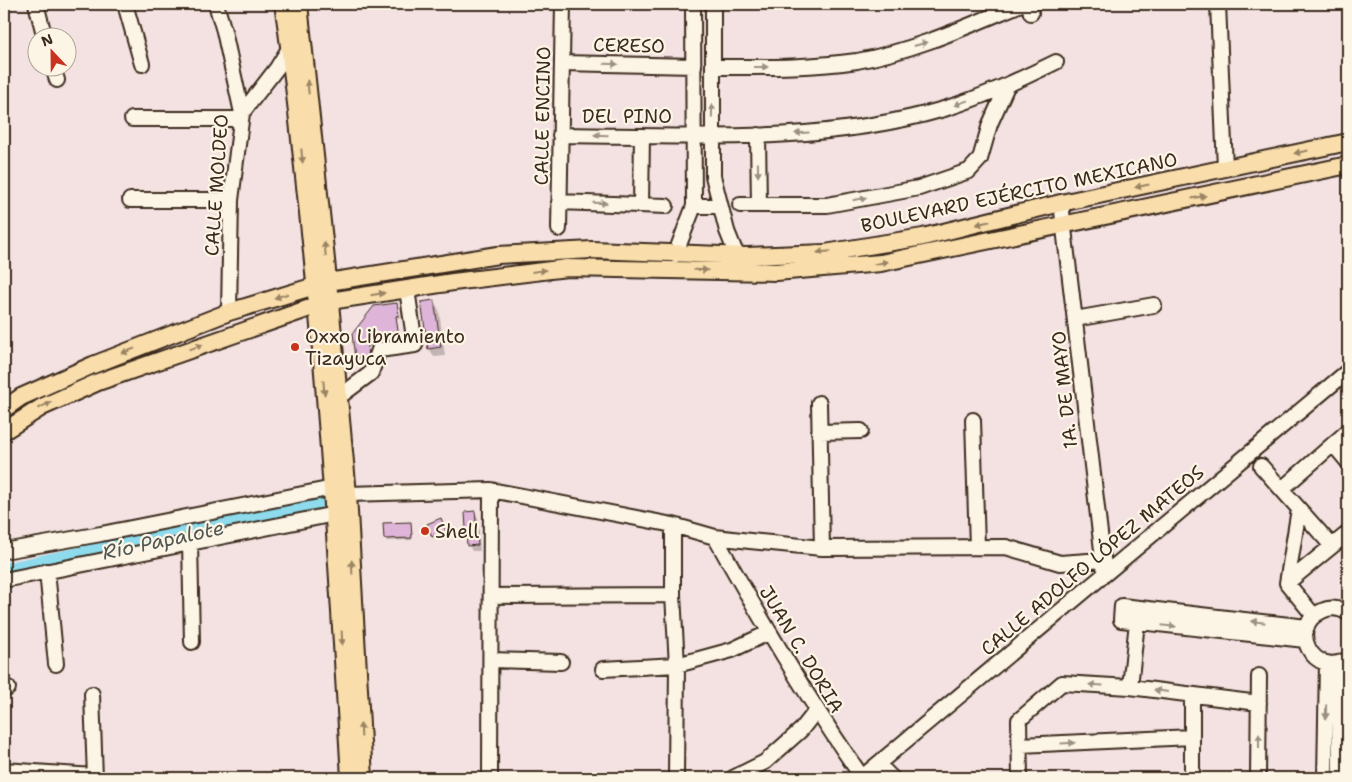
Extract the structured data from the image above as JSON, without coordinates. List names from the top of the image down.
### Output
{
  "streets": {
    "main road": ["BOULEVARD EJÉRCITO MEXICANO"],
    "street": [
      "CERESO",
      "CALLE ENCINO",
      "DEL PINO",
      "CALLE MOLDEO",
      "1A. DE MAYO",
      "CALLE ADOLFO LÓPEZ MATEOS",
      "JUAN C. DORIA"
    ]
  },
  "crossings": [
    ["CERESO", "CALLE ENCINO"],
    ["CALLE ENCINO", "DEL PINO"],
    ["CALLE MOLDEO", "BOULEVARD EJÉRCITO MEXICANO"],
    ["BOULEVARD EJÉRCITO MEXICANO", "1A. DE MAYO"],
    ["1A. DE MAYO", "CALLE ADOLFO LÓPEZ MATEOS"],
    ["CALLE ADOLFO LÓPEZ MATEOS", "JUAN C. DORIA"]
  ],
  "one_way": ["CERESO"],
  "water": ["Río Papalote"],
  "places": ["Oxxo Libramiento Tizayuca", "Shell"],
  "north": "top"
}
